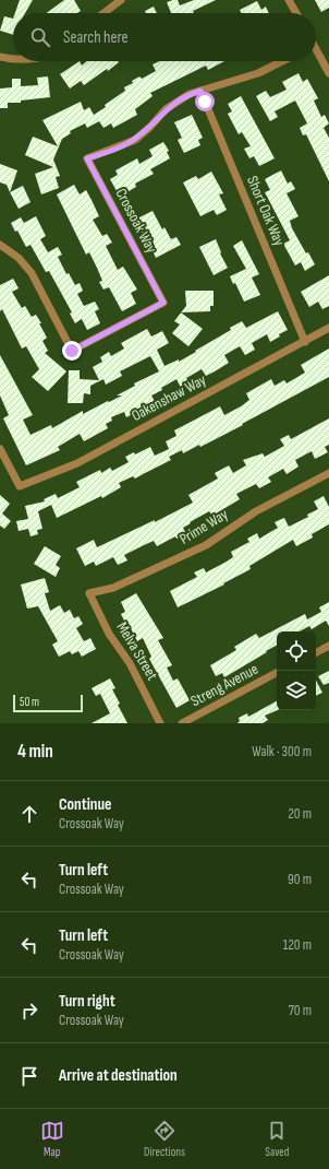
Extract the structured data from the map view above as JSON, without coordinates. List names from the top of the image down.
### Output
{
  "streets": {
    "street": [
      "Short Oak Way",
      "Crossoak Way",
      "Oakenshaw Way",
      "Prime Way",
      "Melva Street",
      "Streng Avenue"
    ]
  },
  "crossings": [
    ["Short Oak Way", "Crossoak Way"],
    ["Short Oak Way", "Oakenshaw Way"],
    ["Prime Way", "Melva Street"]
  ],
  "scale_bar": "50 m",
  "page": {
    "search": "Search here",
    "scale": "50 m",
    "heading": ["4 min", "Walk · 300 m"],
    "list": [
      ["Continue", "Crossoak Way", "20 m"],
      ["Turn left", "Crossoak Way", "90 m"],
      ["Turn left", "Crossoak Way", "120 m"],
      ["Turn right", "Crossoak Way", "70 m"],
      "Arrive at destination"
    ],
    "nav": ["Map", "Directions", "Saved"]
  }
}
